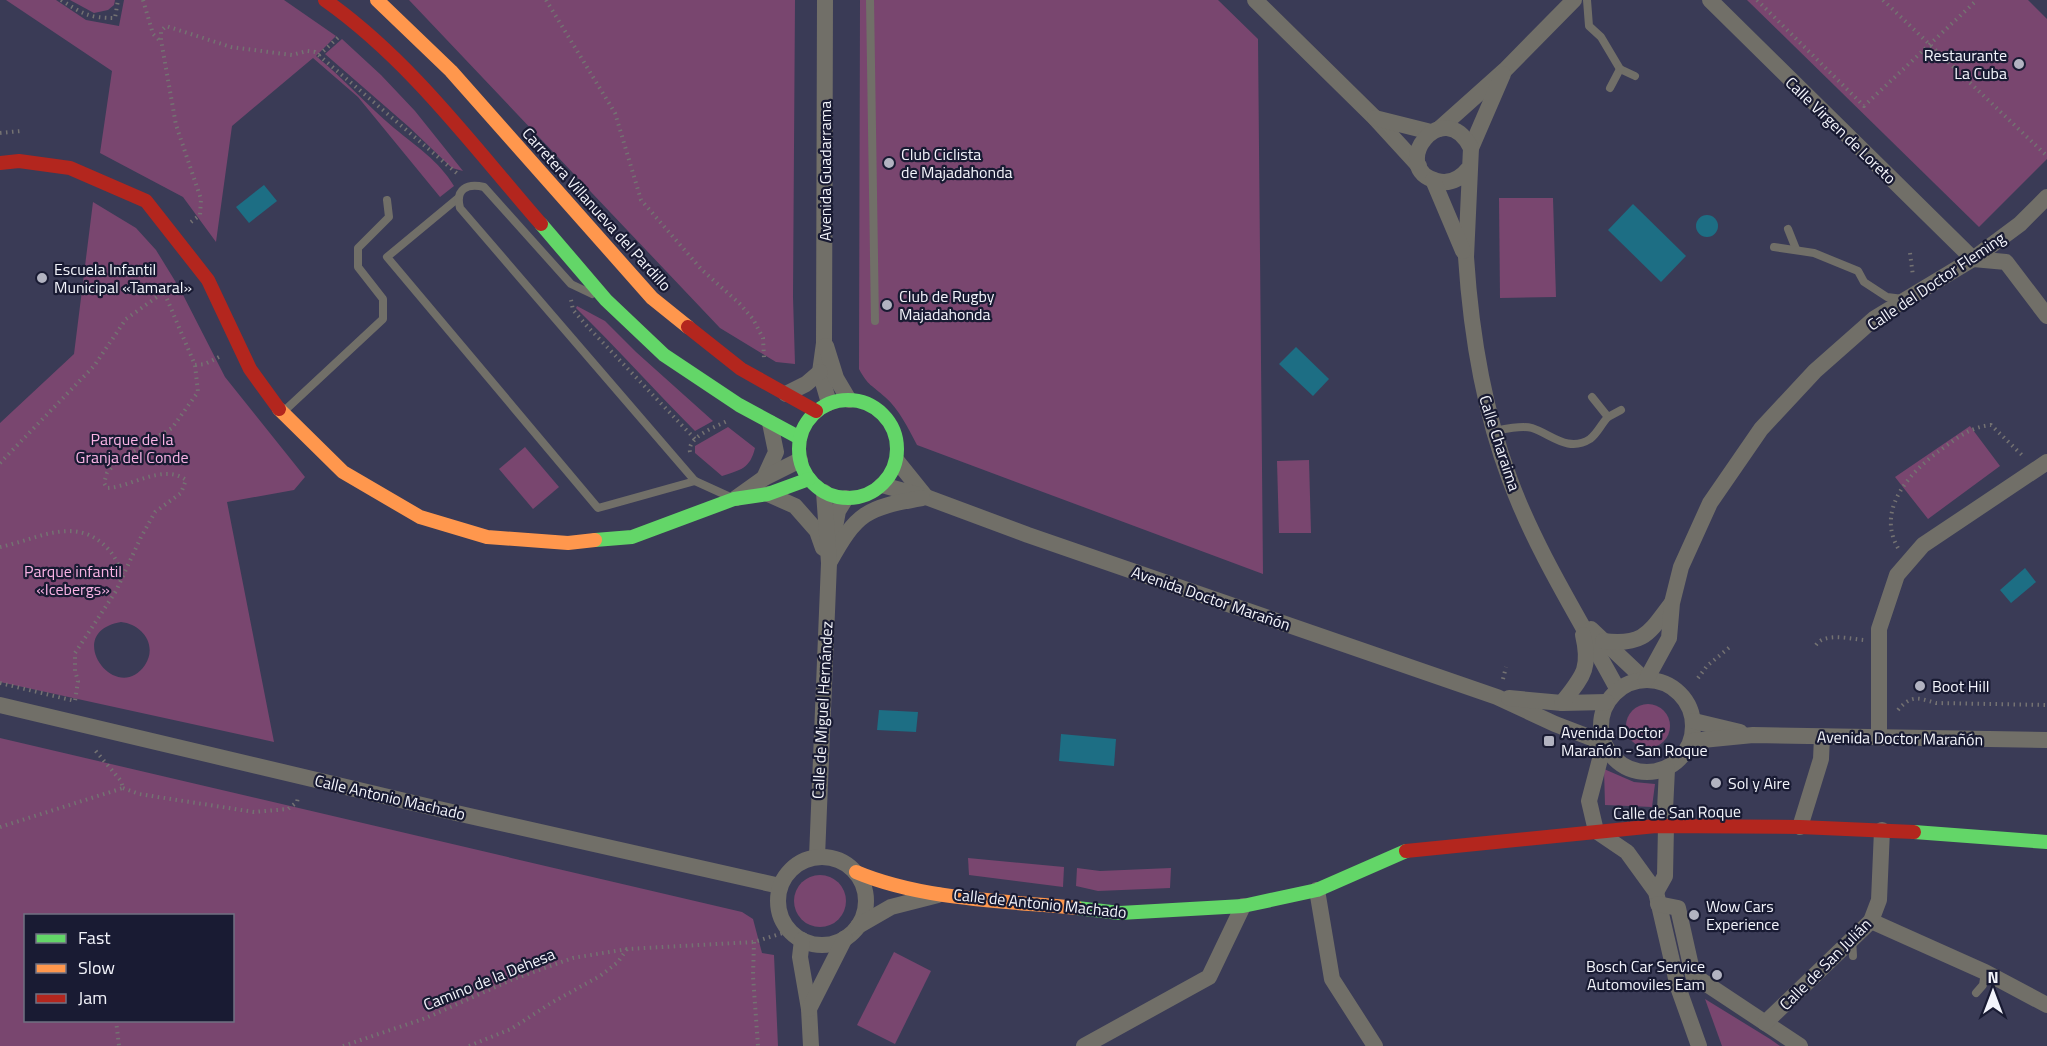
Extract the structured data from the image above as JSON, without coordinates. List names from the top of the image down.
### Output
{
  "streets": {
    "street": [
      "Calle Virgen de Loreto",
      "Avenida Guadarrama",
      "Carretera Villanueva del Pardillo",
      "Calle del Doctor Fleming",
      "Calle Charaima",
      "Avenida Doctor Marañón",
      "Calle de Miguel Hernández",
      "Calle Antonio Machado",
      "Calle de San Roque",
      "Calle de Antonio Machado",
      "Calle de San Julián"
    ],
    "path": ["Camino de la Dehesa"]
  },
  "crossings": [
    ["Calle Virgen de Loreto", "Calle del Doctor Fleming"],
    ["Avenida Guadarrama", "Carretera Villanueva del Pardillo"],
    ["Avenida Guadarrama", "Avenida Doctor Marañón"],
    ["Avenida Guadarrama", "Calle de Miguel Hernández"],
    ["Carretera Villanueva del Pardillo", "Avenida Doctor Marañón"],
    ["Carretera Villanueva del Pardillo", "Calle de Miguel Hernández"],
    ["Calle del Doctor Fleming", "Calle Charaima"],
    ["Calle del Doctor Fleming", "Avenida Doctor Marañón"],
    ["Calle Charaima", "Avenida Doctor Marañón"],
    ["Avenida Doctor Marañón", "Calle de Miguel Hernández"],
    ["Calle de Miguel Hernández", "Calle Antonio Machado"],
    ["Calle de Miguel Hernández", "Calle de Antonio Machado"],
    ["Calle de Miguel Hernández", "Camino de la Dehesa"],
    ["Calle Antonio Machado", "Calle de Antonio Machado"],
    ["Calle Antonio Machado", "Camino de la Dehesa"],
    ["Calle de San Roque", "Calle de Antonio Machado"],
    ["Calle de San Roque", "Calle de San Julián"],
    ["Calle de Antonio Machado", "Camino de la Dehesa"]
  ],
  "parks": ["Parque de la Granja del Conde", "Parque infantil «Icebergs»"],
  "places": {
    "other": [
      "Restaurante La Cuba",
      "Club Ciclista de Majadahonda",
      "Escuela Infantil Municipal «Tamaral»",
      "Club de Rugby Majadahonda",
      "Boot Hill",
      "Sol y Aire",
      "Wow Cars Experience",
      "Bosch Car Service Automoviles Eam"
    ],
    "transit": ["Avenida Doctor Marañón - San Roque"]
  },
  "legend": ["Fast", "Slow", "Jam"],
  "north": "top"
}
